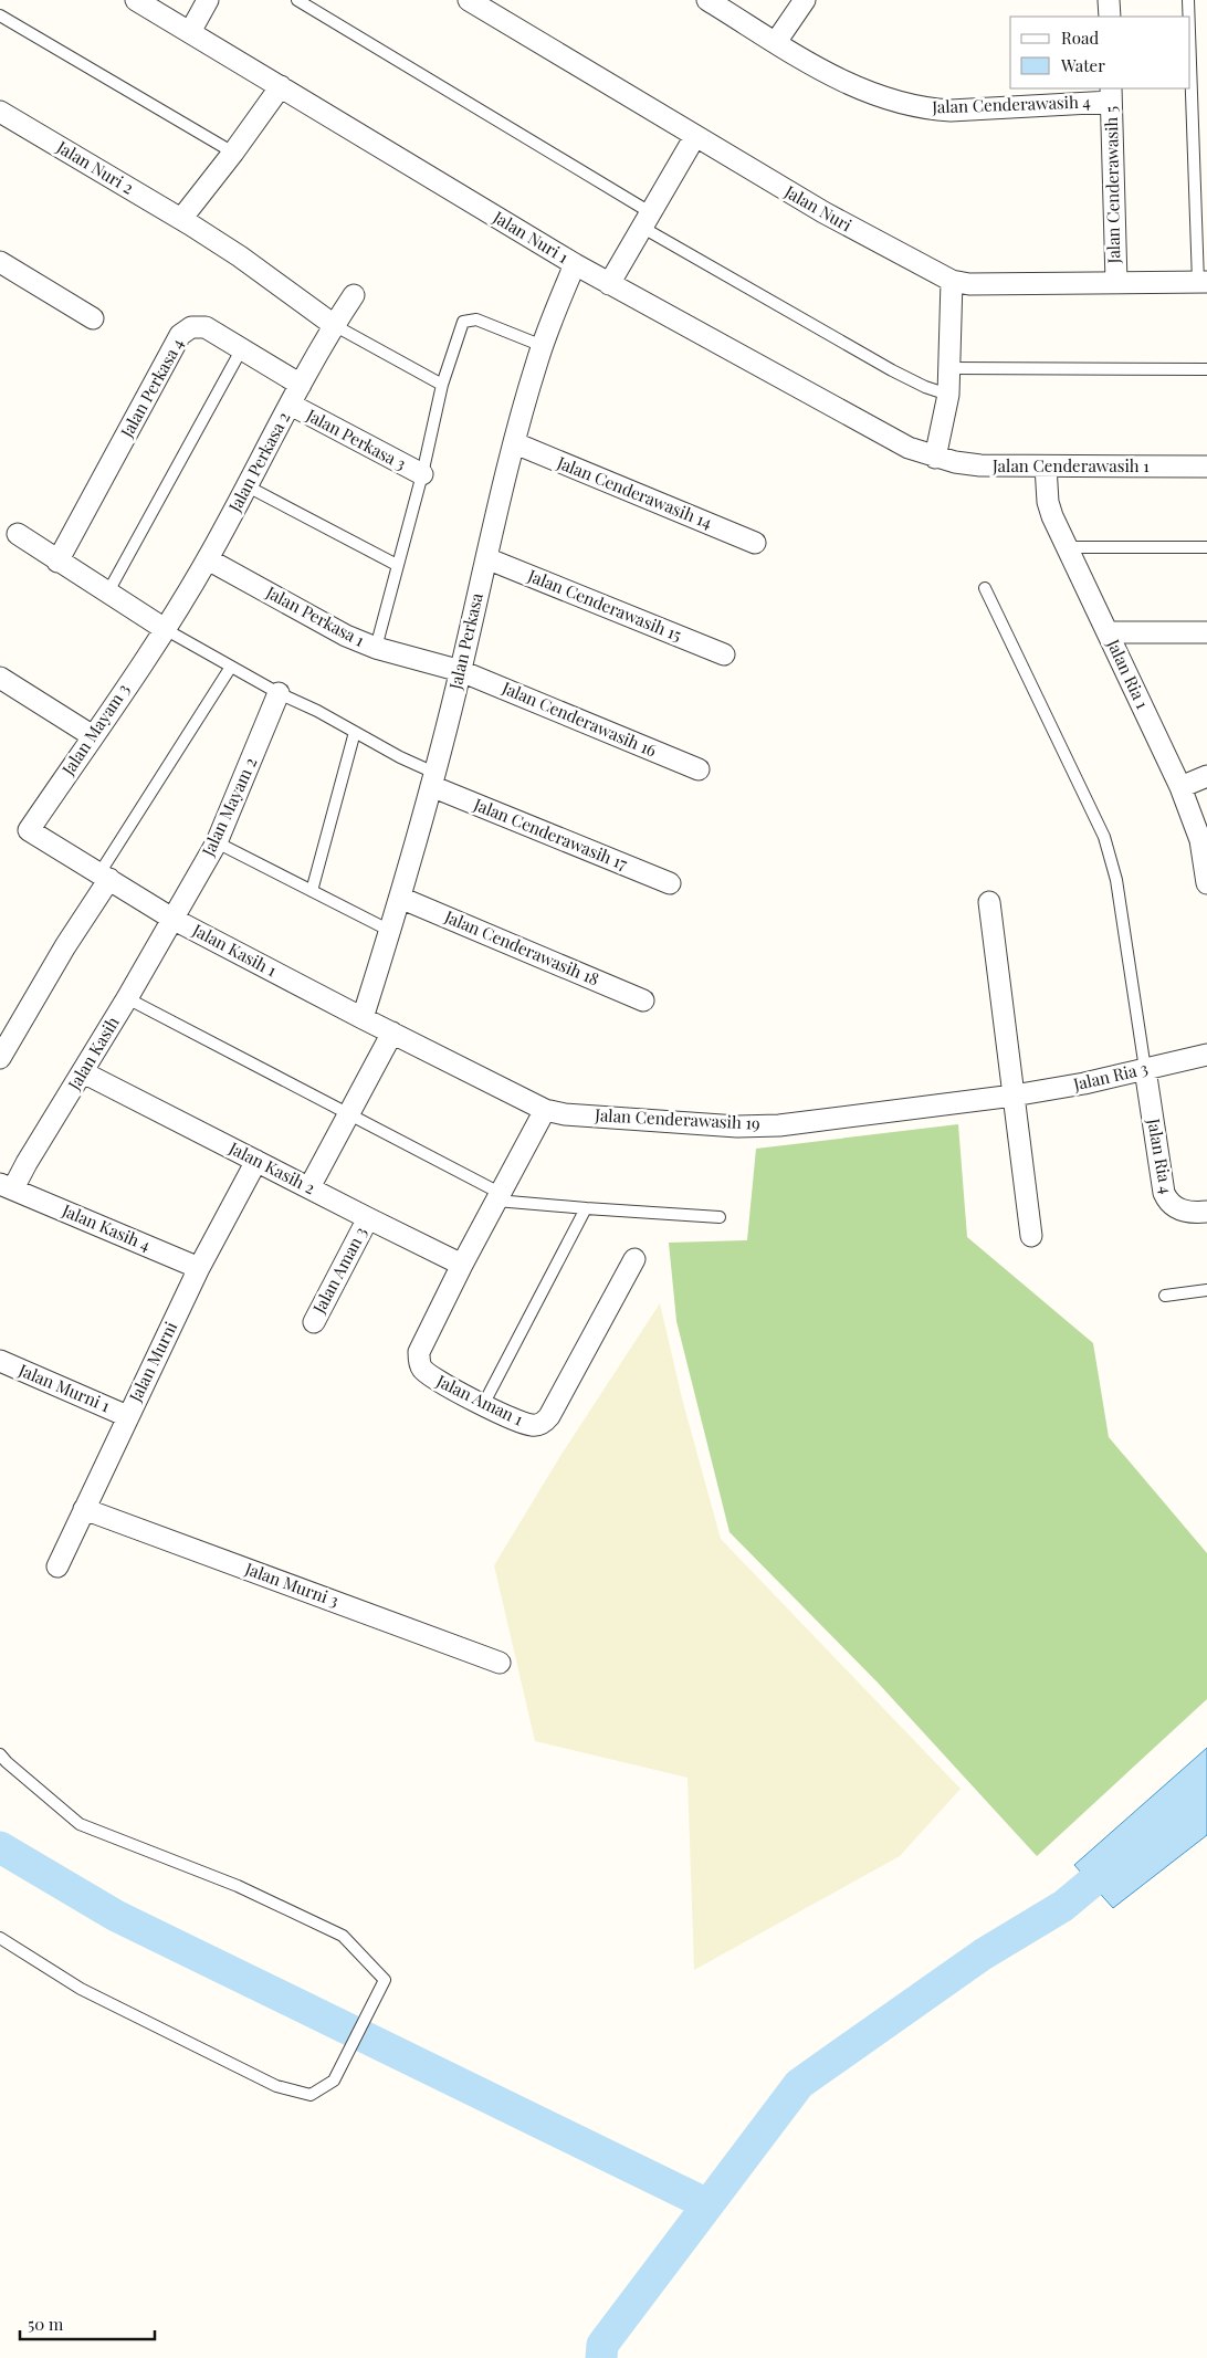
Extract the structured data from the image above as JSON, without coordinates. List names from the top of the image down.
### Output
{
  "streets": {
    "street": [
      "Jalan Cenderawasih 4",
      "Jalan Nuri 2",
      "Jalan Cenderawasih 5",
      "Jalan Nuri",
      "Jalan Nuri 1",
      "Jalan Perkasa 4",
      "Jalan Perkasa 3",
      "Jalan Perkasa 2",
      "Jalan Cenderawasih 1",
      "Jalan Cenderawasih 14",
      "Jalan Cenderawasih 15",
      "Jalan Perkasa 1",
      "Jalan Perkasa",
      "Jalan Ria 1",
      "Jalan Cenderawasih 16",
      "Jalan Mayam 3",
      "Jalan Mayam 2",
      "Jalan Cenderawasih 17",
      "Jalan Cenderawasih 18",
      "Jalan Kasih 1",
      "Jalan Kasih",
      "Jalan Ria 3",
      "Jalan Cenderawasih 19",
      "Jalan Ria 4",
      "Jalan Kasih 2",
      "Jalan Kasih 4",
      "Jalan Aman 3",
      "Jalan Murni",
      "Jalan Murni 1",
      "Jalan Aman 1",
      "Jalan Murni 3"
    ]
  },
  "crossings": [
    ["Jalan Cenderawasih 4", "Jalan Cenderawasih 5"],
    ["Jalan Nuri 2", "Jalan Perkasa 2"],
    ["Jalan Cenderawasih 5", "Jalan Nuri"],
    ["Jalan Nuri 1", "Jalan Cenderawasih 1"],
    ["Jalan Nuri 1", "Jalan Perkasa"],
    ["Jalan Perkasa 4", "Jalan Perkasa 2"],
    ["Jalan Perkasa 3", "Jalan Perkasa 2"],
    ["Jalan Perkasa 2", "Jalan Perkasa 1"],
    ["Jalan Perkasa 2", "Jalan Mayam 3"],
    ["Jalan Cenderawasih 1", "Jalan Ria 1"],
    ["Jalan Cenderawasih 14", "Jalan Perkasa"],
    ["Jalan Cenderawasih 15", "Jalan Perkasa"],
    ["Jalan Perkasa 1", "Jalan Perkasa"],
    ["Jalan Perkasa 1", "Jalan Cenderawasih 16"],
    ["Jalan Perkasa", "Jalan Cenderawasih 16"],
    ["Jalan Perkasa", "Jalan Cenderawasih 17"],
    ["Jalan Perkasa", "Jalan Cenderawasih 18"],
    ["Jalan Perkasa", "Jalan Kasih 1"],
    ["Jalan Perkasa", "Jalan Cenderawasih 19"],
    ["Jalan Mayam 3", "Jalan Kasih 1"],
    ["Jalan Mayam 2", "Jalan Kasih 1"],
    ["Jalan Mayam 2", "Jalan Kasih"],
    ["Jalan Kasih 1", "Jalan Kasih"],
    ["Jalan Kasih 1", "Jalan Cenderawasih 19"],
    ["Jalan Kasih", "Jalan Kasih 2"],
    ["Jalan Kasih", "Jalan Kasih 4"],
    ["Jalan Ria 3", "Jalan Cenderawasih 19"],
    ["Jalan Ria 3", "Jalan Ria 4"],
    ["Jalan Cenderawasih 19", "Jalan Aman 1"],
    ["Jalan Kasih 2", "Jalan Aman 3"],
    ["Jalan Kasih 2", "Jalan Murni"],
    ["Jalan Kasih 2", "Jalan Aman 1"],
    ["Jalan Kasih 4", "Jalan Murni"],
    ["Jalan Murni", "Jalan Murni 1"],
    ["Jalan Murni", "Jalan Murni 3"]
  ],
  "legend": ["Road", "Water"],
  "scale_bar": "50 m"
}
